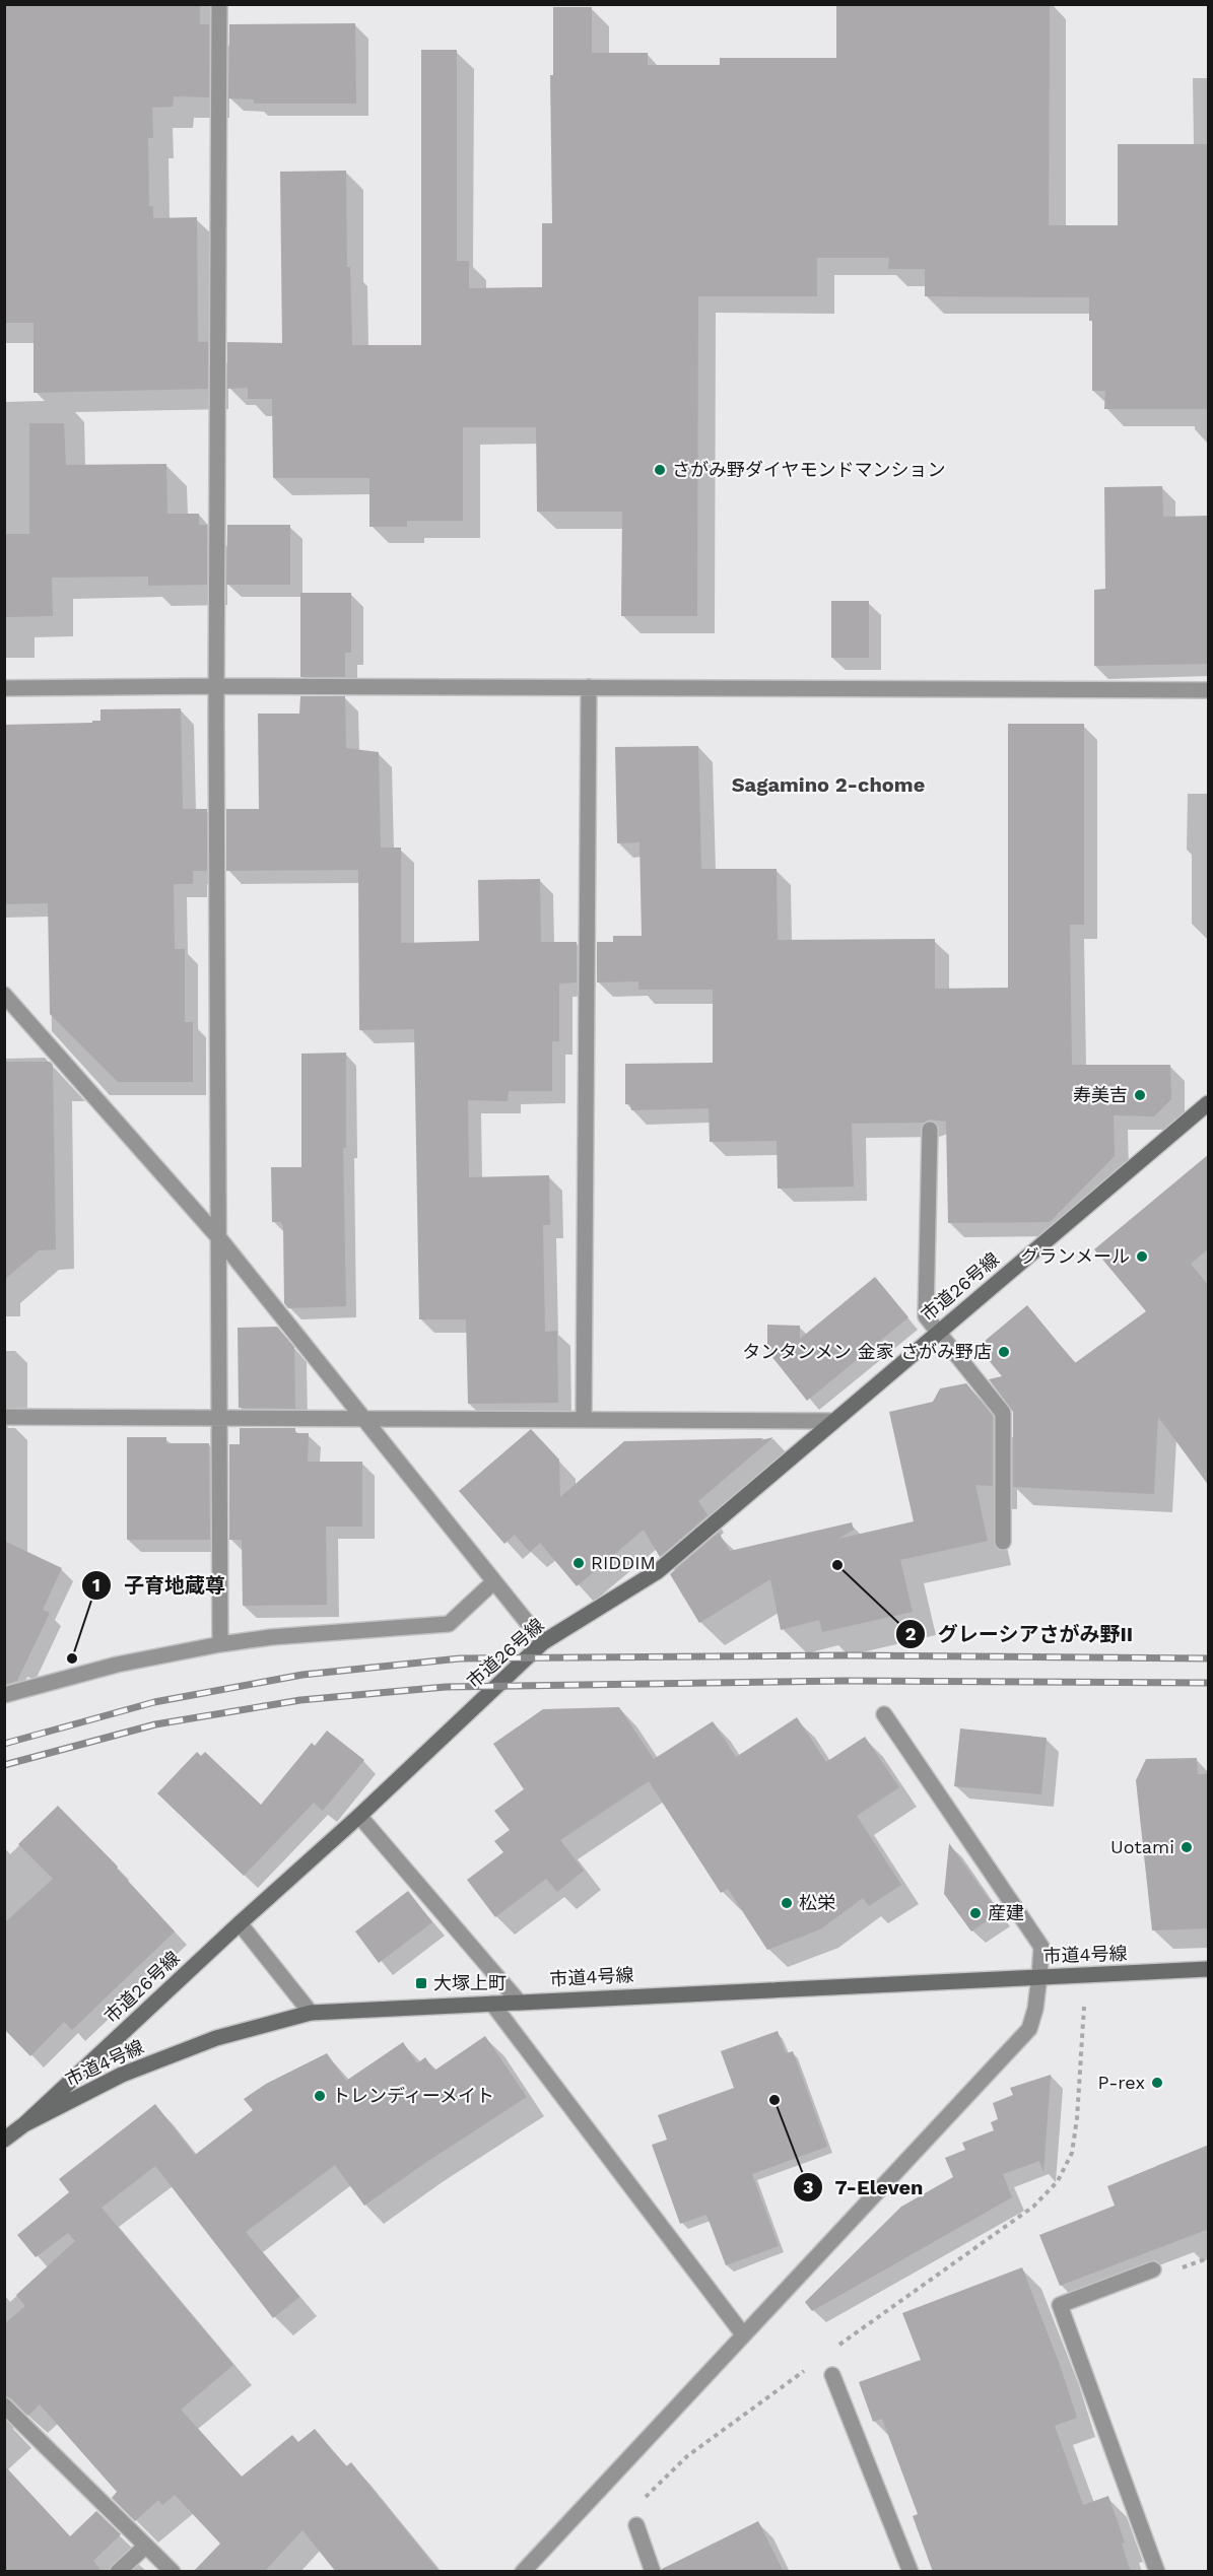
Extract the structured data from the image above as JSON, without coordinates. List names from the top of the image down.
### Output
{
  "streets": {
    "street": ["市道26号線", "市道4号線"]
  },
  "crossings": [
    ["市道26号線", "市道4号線"]
  ],
  "districts": ["Sagamino 2-chome"],
  "places": {
    "other": [
      "さがみ野ダイヤモンドマンション",
      "寿美吉",
      "グランメール",
      "タンタンメン 金家 さがみ野店",
      "RIDDIM",
      "グレーシアさがみ野II",
      "子育地蔵尊",
      "Uotami",
      "松栄",
      "産建",
      "P-rex",
      "トレンディーメイト",
      "7-Eleven"
    ],
    "transit": ["大塚上町"]
  }
}
